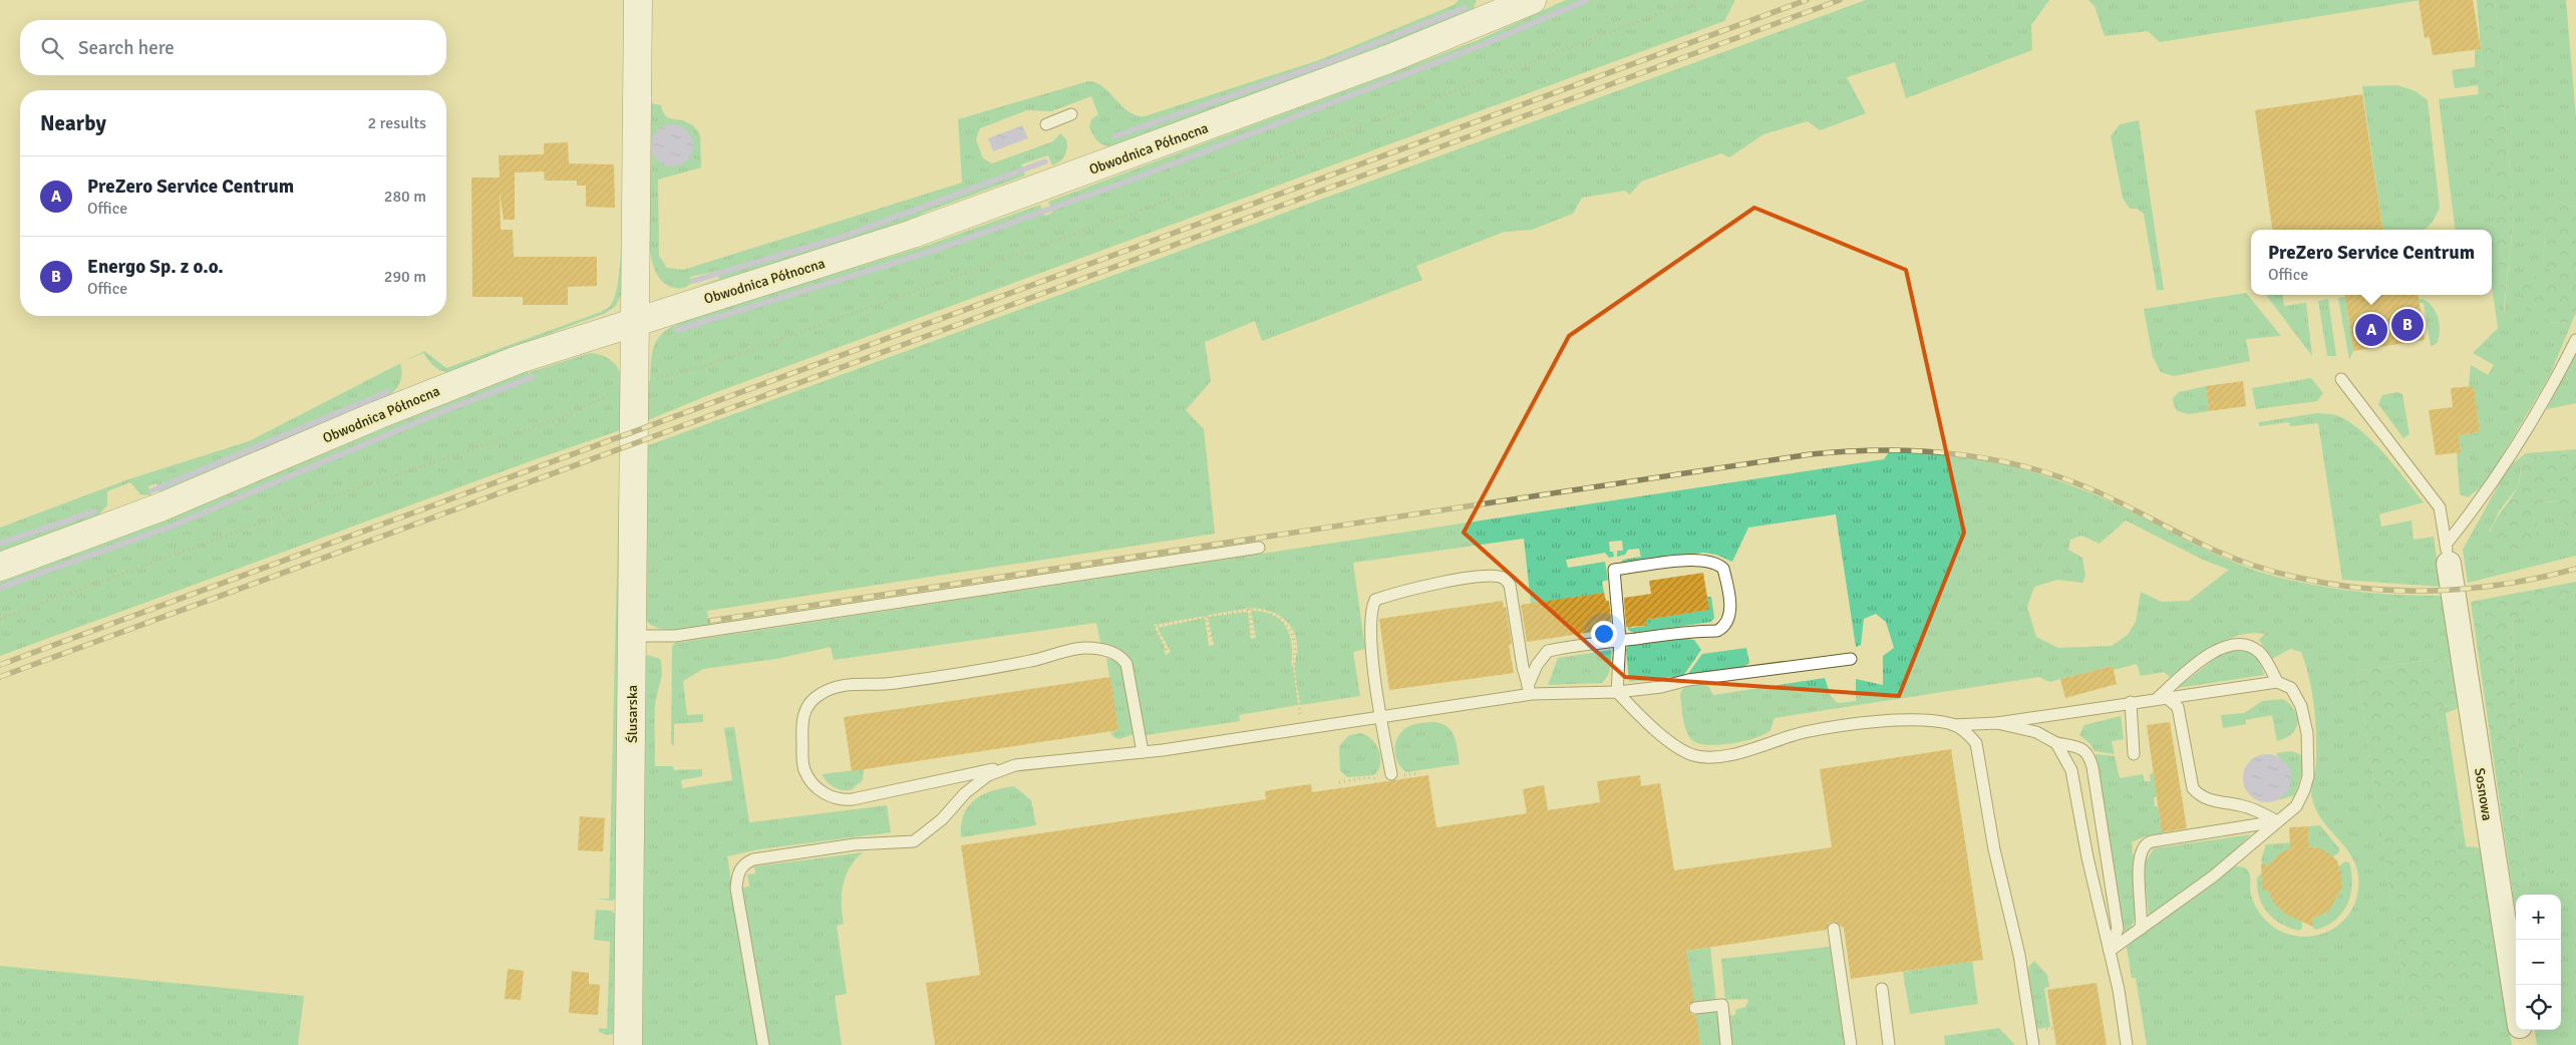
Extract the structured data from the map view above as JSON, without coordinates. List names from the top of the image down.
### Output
{
  "streets": {
    "street": ["Obwodnica Północna", "Ślusarska", "Sosnowa"]
  },
  "crossings": [
    ["Obwodnica Północna", "Ślusarska"]
  ],
  "page": {
    "search": "Search here",
    "heading": ["Nearby", "2 results"],
    "list": [
      {
        "mark": "A",
        "name": "PreZero Service Centrum",
        "note": "Office",
        "value": "280 m"
      },
      {
        "mark": "B",
        "name": "Energo Sp. z o.o.",
        "note": "Office",
        "value": "290 m"
      }
    ],
    "popup": ["PreZero Service Centrum", "Office"],
    "pins": ["B", "A"],
    "map_buttons": ["+", "−"]
  }
}
